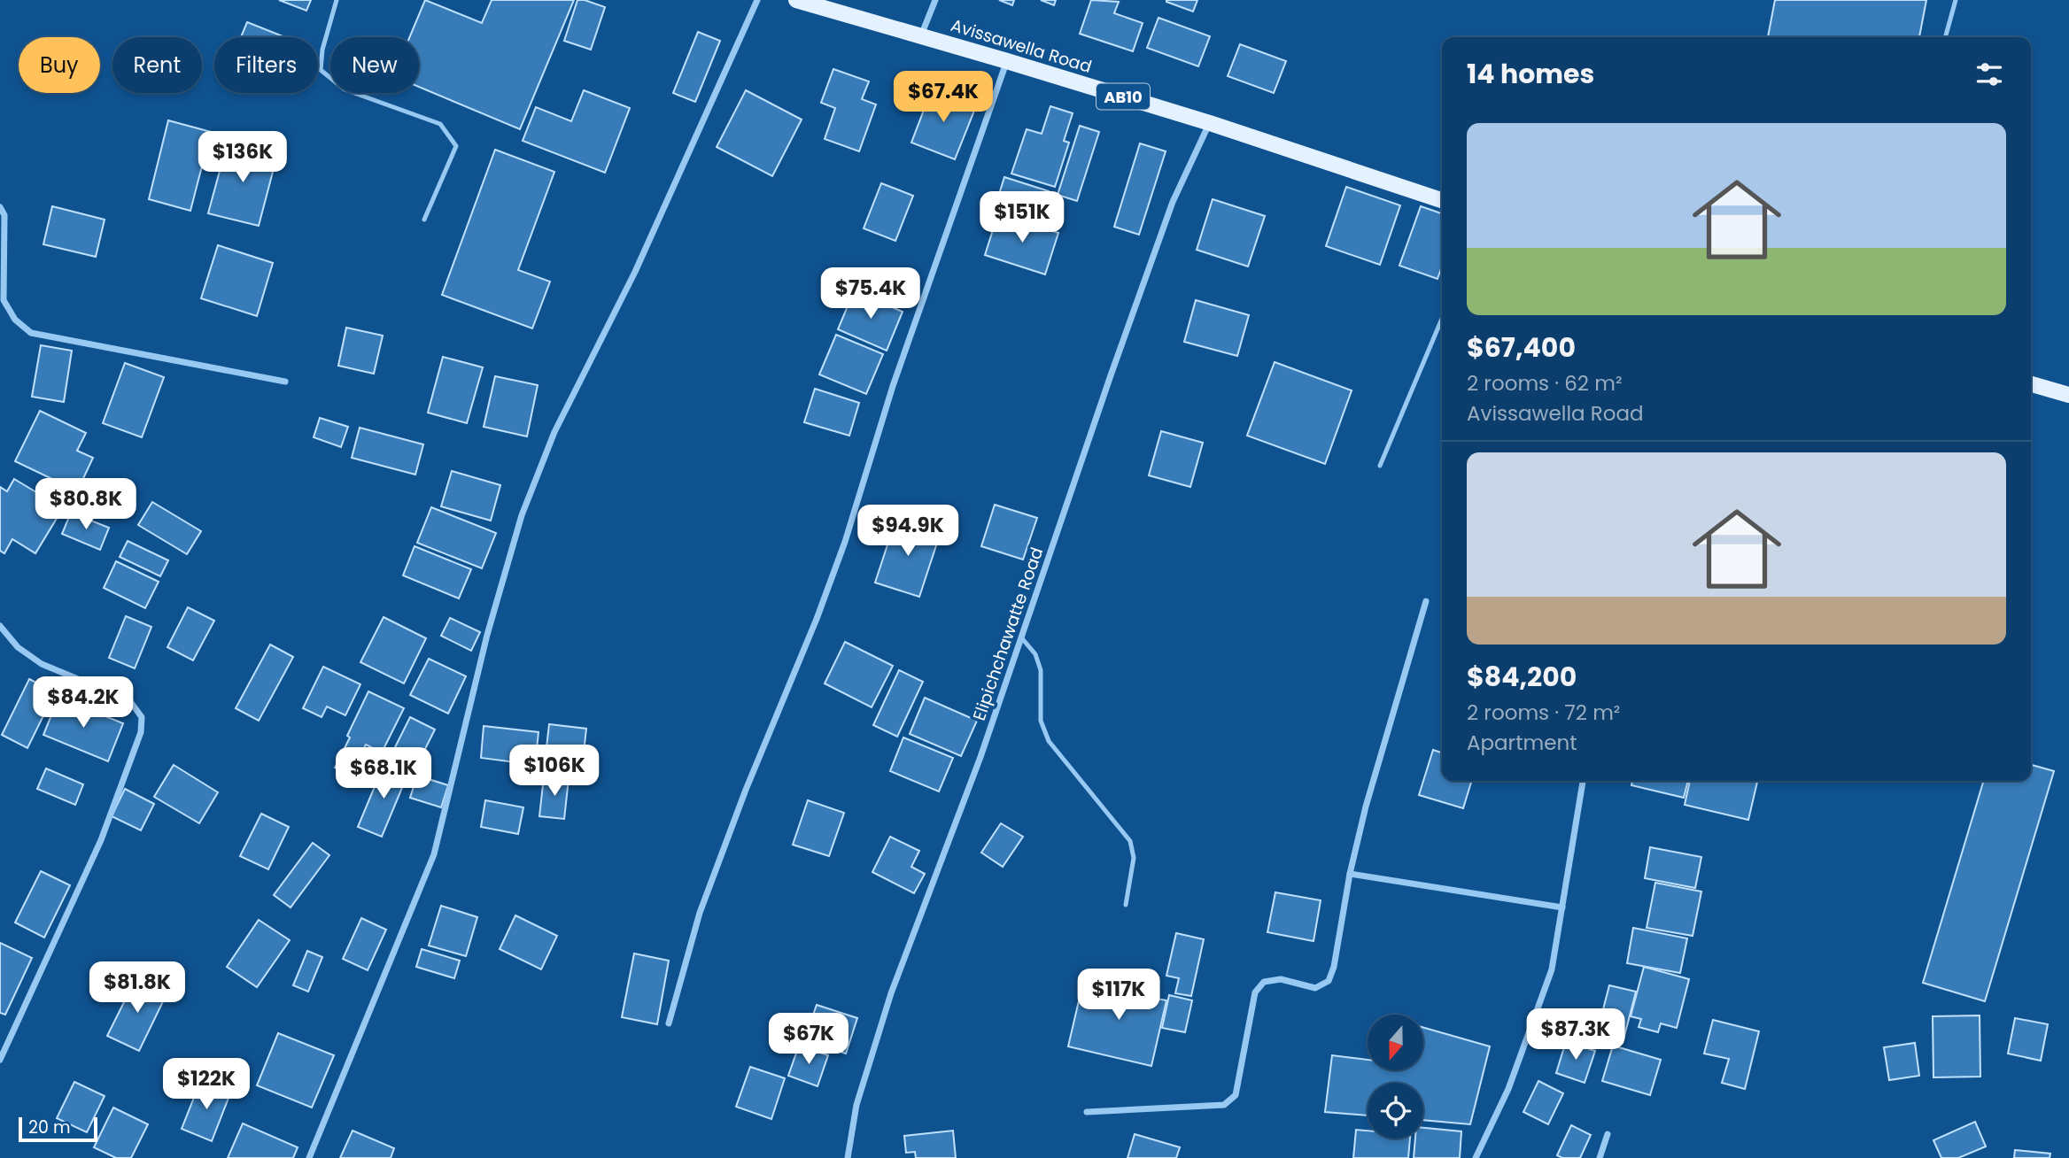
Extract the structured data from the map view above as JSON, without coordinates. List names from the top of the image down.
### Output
{
  "streets": {
    "main road": ["Avissawella Road", "AB10"],
    "street": ["Elipichchawatte Road"]
  },
  "crossings": [
    ["Avissawella Road", "Elipichchawatte Road"]
  ],
  "scale_bar": "20 m",
  "north": "bottom",
  "page": {
    "chip": [
      "Buy",
      "Rent",
      "Filters",
      "New"
    ],
    "heading": "14 homes",
    "price": [
      "$67.4K",
      "$136K",
      "$151K",
      "$75.4K",
      "$80.8K",
      "$94.9K",
      "$84.2K",
      "$106K",
      "$68.1K",
      "$81.8K",
      "$117K",
      "$87.3K",
      "$67K",
      "$122K"
    ],
    "list": [
      {
        "name": "$67,400",
        "note": "2 rooms · 62 m² · Avissawella Road"
      },
      {
        "name": "$84,200",
        "note": "2 rooms · 72 m² · Apartment"
      }
    ],
    "scale": "20 m"
  }
}
